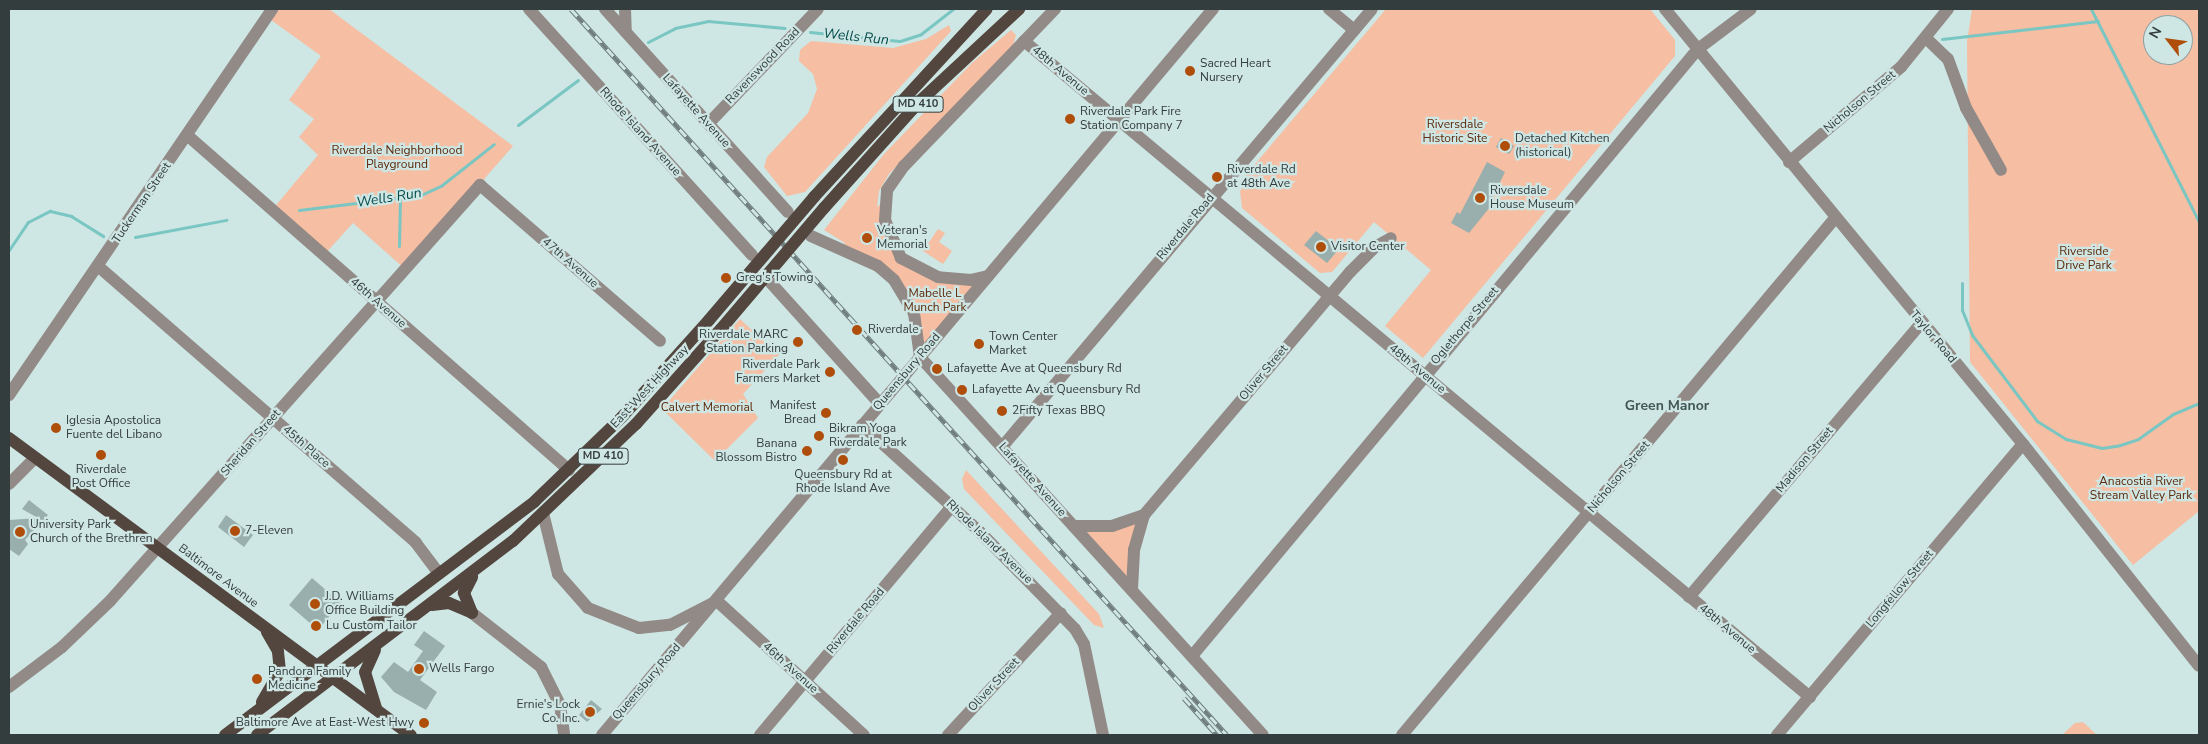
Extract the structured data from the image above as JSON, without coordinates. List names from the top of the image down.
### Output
{
  "streets": {
    "main road": ["MD 410", "East-West Highway", "Baltimore Avenue"],
    "street": [
      "Ravenswood Road",
      "48th Avenue",
      "Nicholson Street",
      "Lafayette Avenue",
      "Rhode Island Avenue",
      "Tuckerman Street",
      "Riverdale Road",
      "47th Avenue",
      "46th Avenue",
      "Oglethorpe Street",
      "Taylor Road",
      "Queensbury Road",
      "Oliver Street",
      "Sheridan Street",
      "45th Place",
      "Madison Street",
      "Longfellow Street"
    ]
  },
  "crossings": [
    ["Ravenswood Road", "Lafayette Avenue"],
    ["48th Avenue", "Nicholson Street"],
    ["48th Avenue", "Riverdale Road"],
    ["48th Avenue", "Oglethorpe Street"],
    ["48th Avenue", "Queensbury Road"],
    ["48th Avenue", "Oliver Street"],
    ["48th Avenue", "Madison Street"],
    ["48th Avenue", "Longfellow Street"],
    ["Nicholson Street", "Taylor Road"],
    ["Lafayette Avenue", "Riverdale Road"],
    ["Lafayette Avenue", "Oglethorpe Street"],
    ["Lafayette Avenue", "Queensbury Road"],
    ["Lafayette Avenue", "Oliver Street"],
    ["Rhode Island Avenue", "Riverdale Road"],
    ["Rhode Island Avenue", "Queensbury Road"],
    ["Rhode Island Avenue", "Oliver Street"],
    ["Tuckerman Street", "46th Avenue"],
    ["Tuckerman Street", "45th Place"],
    ["Riverdale Road", "46th Avenue"],
    ["47th Avenue", "Sheridan Street"],
    ["46th Avenue", "Queensbury Road"],
    ["46th Avenue", "East-West Highway"],
    ["46th Avenue", "Sheridan Street"],
    ["Oglethorpe Street", "Taylor Road"],
    ["Taylor Road", "Madison Street"],
    ["Taylor Road", "Longfellow Street"],
    ["East-West Highway", "45th Place"],
    ["East-West Highway", "Baltimore Avenue"],
    ["Sheridan Street", "45th Place"],
    ["Sheridan Street", "Baltimore Avenue"]
  ],
  "districts": ["Green Manor"],
  "water": ["Wells Run"],
  "parks": [
    "Riversdale Historic Site",
    "Riverdale Neighborhood Playground",
    "Riverside Drive Park",
    "Mabelle L Munch Park",
    "Calvert Memorial",
    "Anacostia River Stream Valley Park"
  ],
  "places": [
    "Sacred Heart Nursery",
    "Riverdale Park Fire Station Company 7",
    "Detached Kitchen (historical)",
    "Riverdale Rd at 48th Ave",
    "Riversdale House Museum",
    "Veteran's Memorial",
    "Visitor Center",
    "Greg's Towing",
    "Riverdale",
    "Riverdale MARC Station Parking",
    "Town Center Market",
    "Lafayette Ave at Queensbury Rd",
    "Riverdale Park Farmers Market",
    "Lafayette Av at Queensbury Rd",
    "2Fifty Texas BBQ",
    "Manifest Bread",
    "Iglesia Apostolica Fuente del Libano",
    "Bikram Yoga Riverdale Park",
    "Banana Blossom Bistro",
    "Riverdale Post Office",
    "Queensbury Rd at Rhode Island Ave",
    "7-Eleven",
    "University Park Church of the Brethren",
    "J.D. Williams Office Building",
    "Lu Custom Tailor",
    "Wells Fargo",
    "Pandora Family Medicine",
    "Ernie's Lock Co. Inc.",
    "Baltimore Ave at East-West Hwy"
  ],
  "north": "top left"
}
